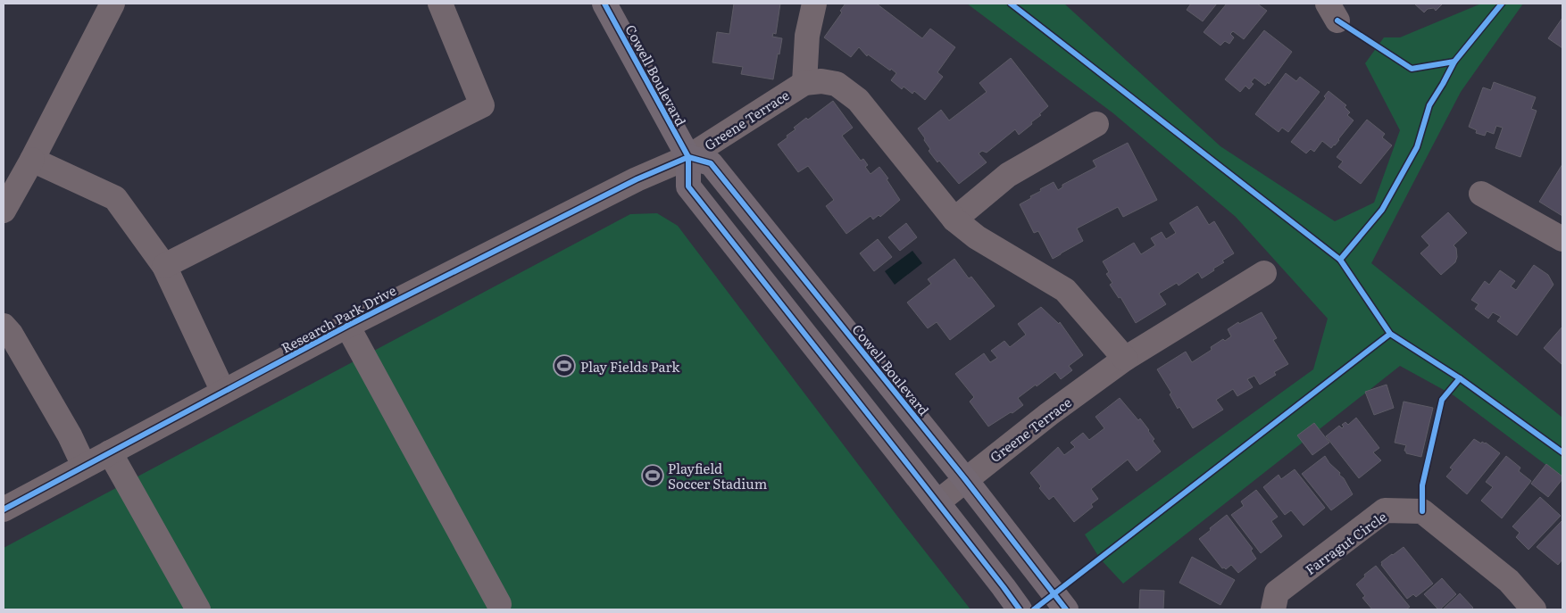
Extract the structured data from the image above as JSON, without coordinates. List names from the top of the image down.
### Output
{
  "streets": {
    "main road": ["Cowell Boulevard"],
    "street": ["Greene Terrace", "Research Park Drive", "Farragut Circle"]
  },
  "crossings": [
    ["Cowell Boulevard", "Greene Terrace"],
    ["Cowell Boulevard", "Research Park Drive"],
    ["Greene Terrace", "Research Park Drive"]
  ],
  "places": {
    "sports": ["Play Fields Park", "Playfield Soccer Stadium"]
  }
}
